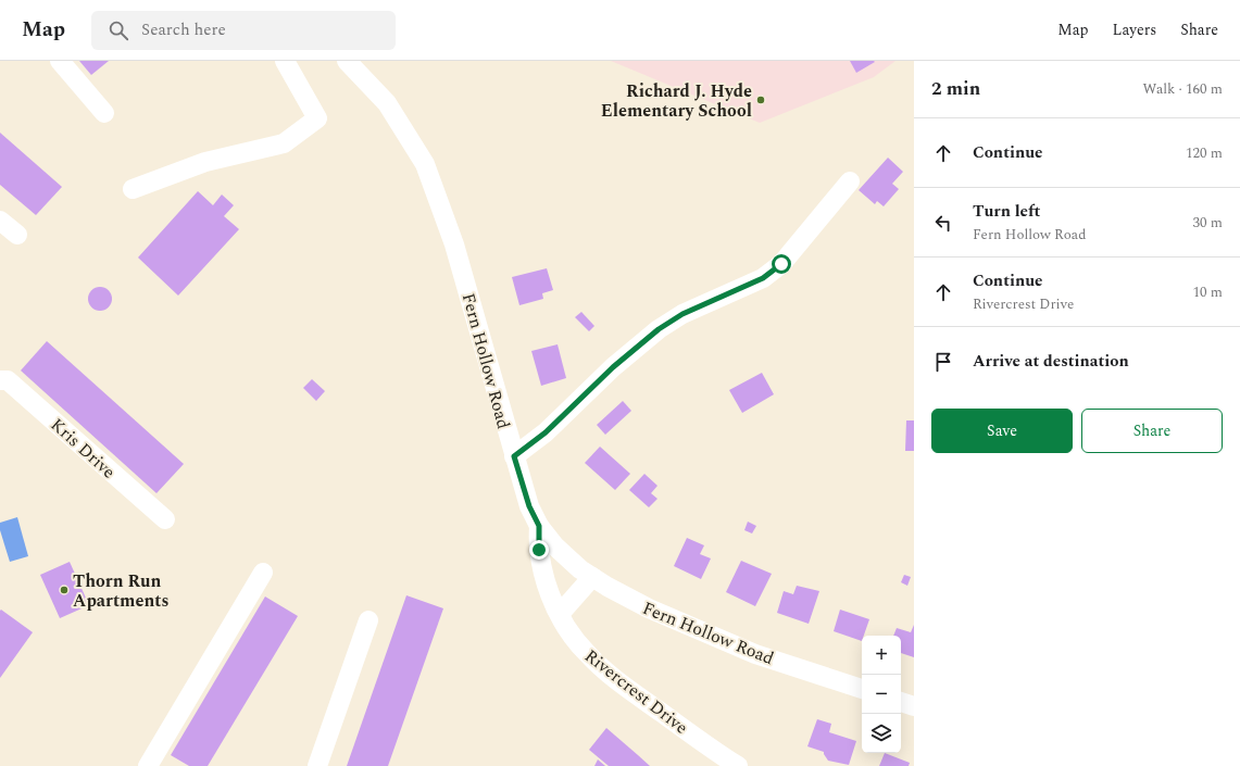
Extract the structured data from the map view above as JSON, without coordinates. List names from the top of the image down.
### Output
{
  "streets": {
    "street": ["Fern Hollow Road", "Kris Drive", "Rivercrest Drive"]
  },
  "crossings": [
    ["Fern Hollow Road", "Rivercrest Drive"]
  ],
  "places": ["Richard J. Hyde Elementary School", "Thorn Run Apartments"],
  "page": {
    "header": "Map",
    "search": "Search here",
    "nav": ["Map", "Layers", "Share"],
    "heading": ["2 min", "Walk · 160 m"],
    "list": [
      ["Continue", "120 m"],
      ["Turn left", "Fern Hollow Road", "30 m"],
      ["Continue", "Rivercrest Drive", "10 m"],
      "Arrive at destination"
    ],
    "buttons": ["Save", "Share"],
    "map_buttons": ["+", "−"]
  }
}
